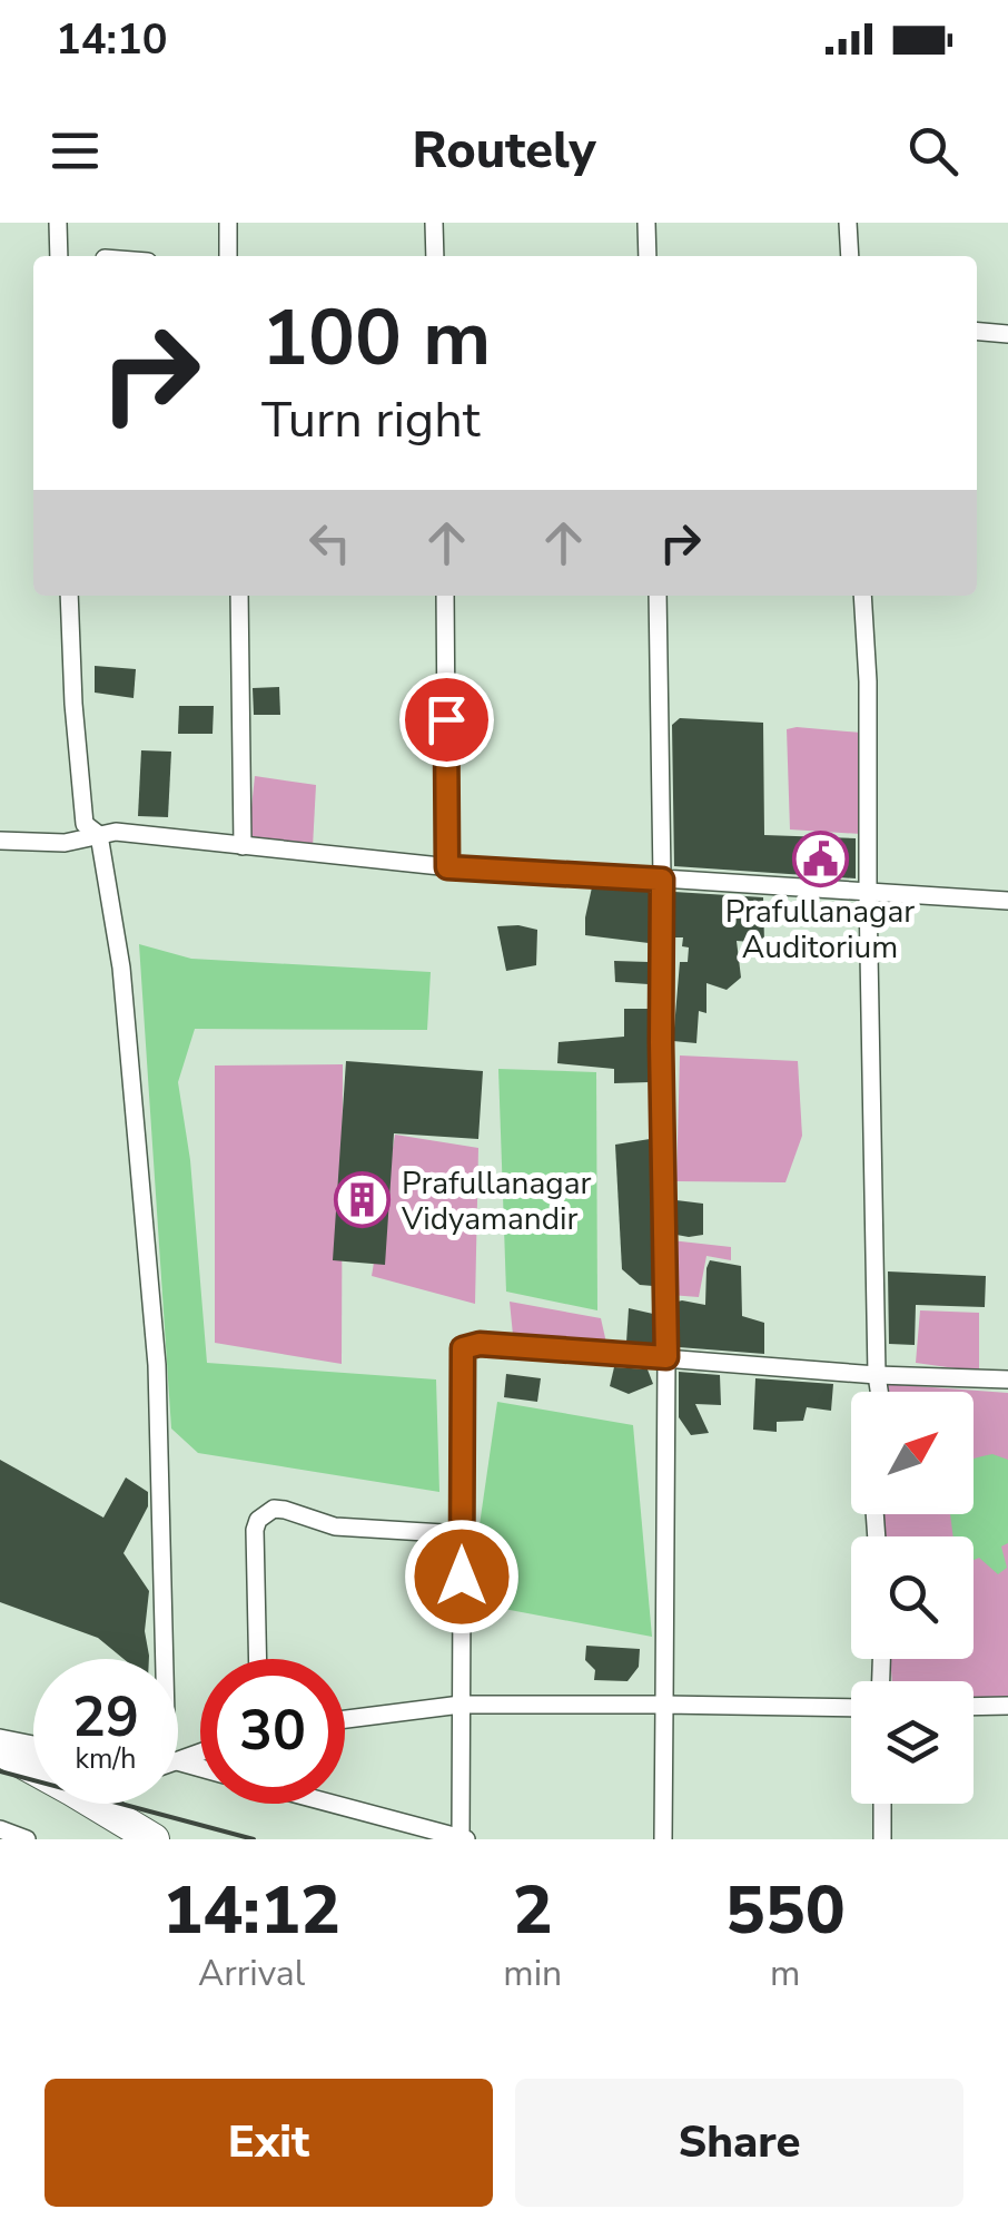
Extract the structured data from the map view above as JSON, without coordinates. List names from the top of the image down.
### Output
{
  "places": {
    "public building": ["Prafullanagar Auditorium"],
    "building": ["Prafullanagar Vidyamandir"]
  },
  "north": "top right",
  "page": {
    "status": "14:10",
    "header": "Routely",
    "turn": ["100 m", "Turn right"],
    "speed": "29 km/h",
    "limit": "30",
    "eta": [
      "14:12",
      "Arrival",
      "2",
      "min",
      "550",
      "m"
    ],
    "buttons": ["Exit", "Share"]
  }
}
